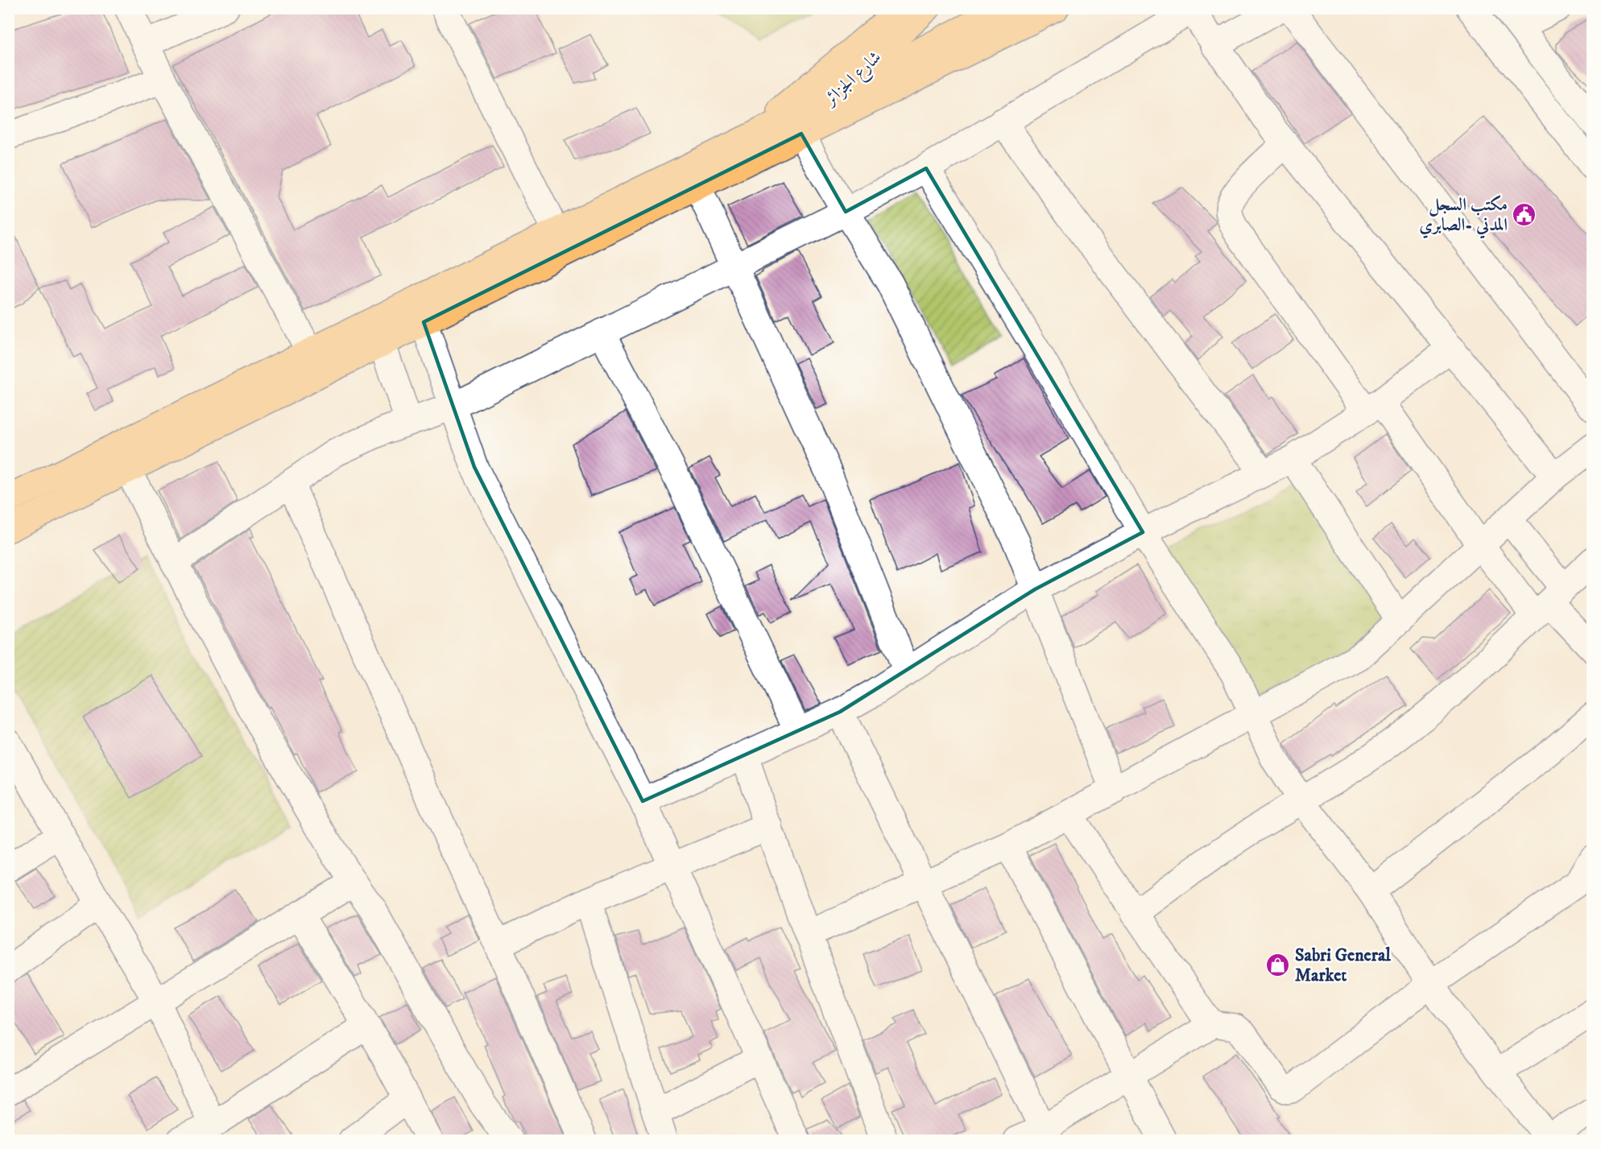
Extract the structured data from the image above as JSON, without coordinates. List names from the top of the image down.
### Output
{
  "streets": {
    "main road": ["شارع الجزائر"]
  },
  "places": {
    "public building": ["مكتب السجل المدني -الصابري"],
    "shop": ["Sabri General Market"]
  }
}
